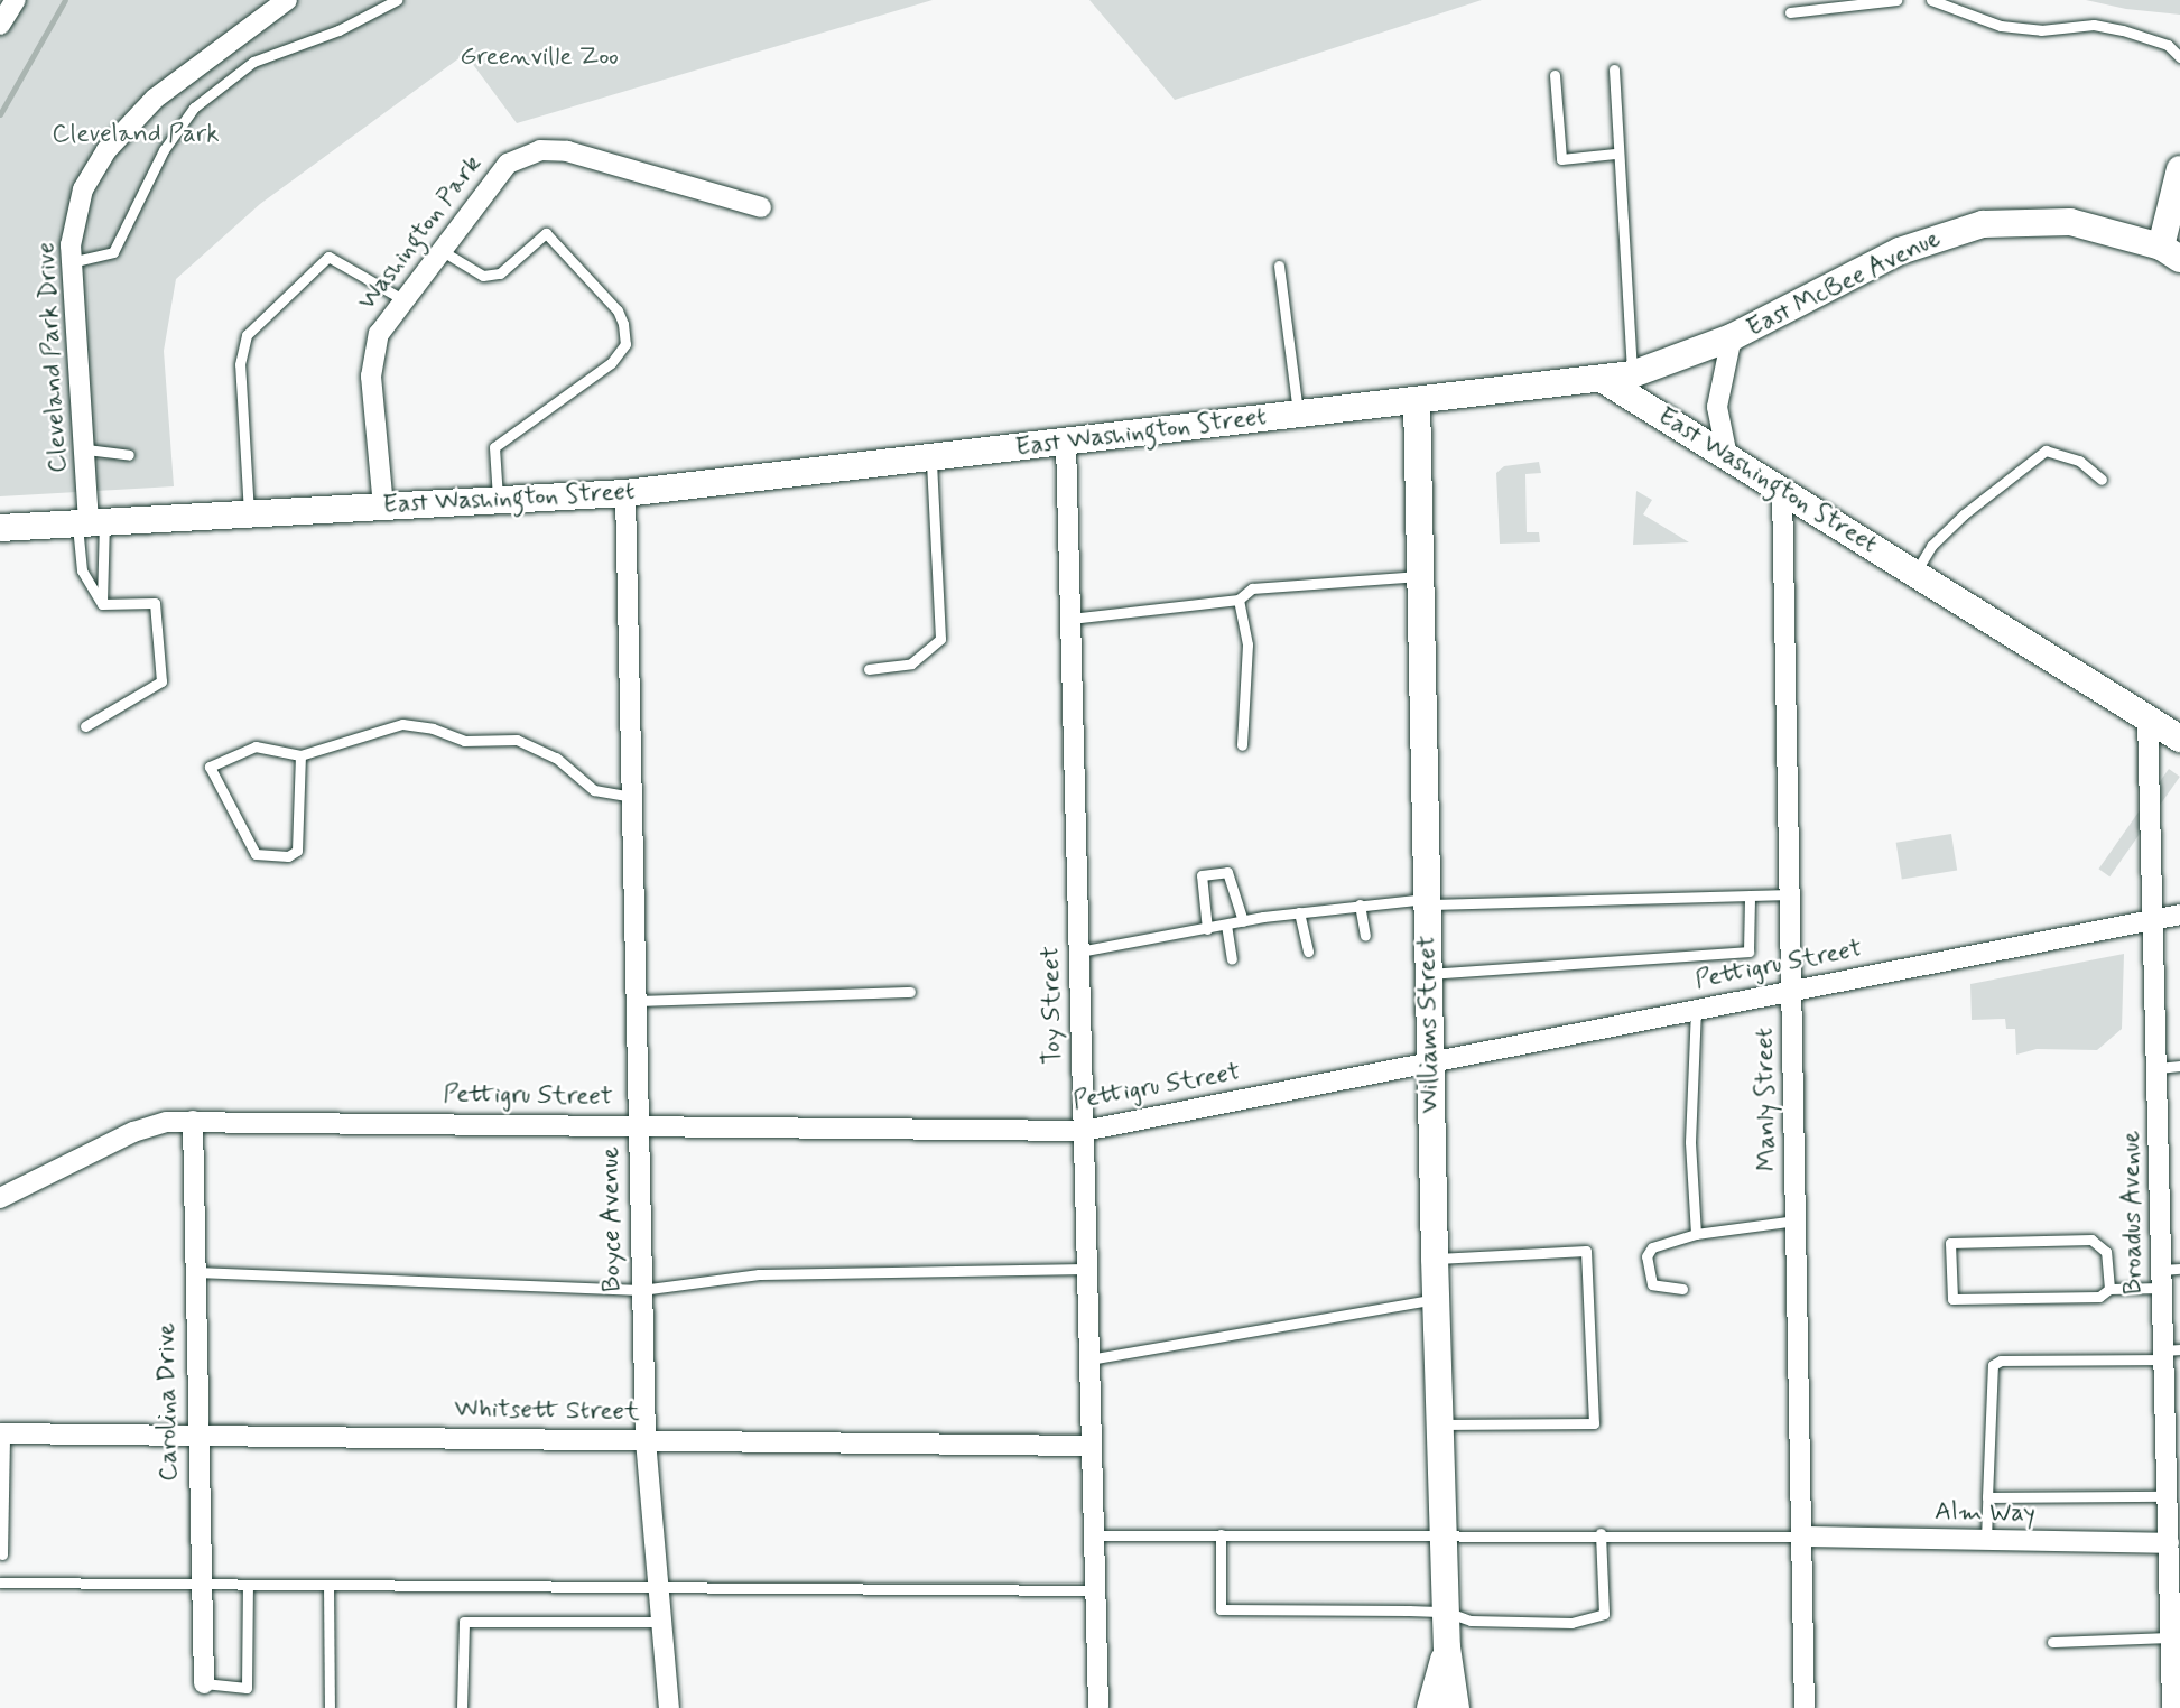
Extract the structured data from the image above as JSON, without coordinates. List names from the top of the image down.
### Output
{
  "streets": {
    "street": [
      "Washington Park",
      "East McBee Avenue",
      "Cleveland Park Drive",
      "East Washington Street",
      "Pettigru Street",
      "Toy Street",
      "Williams Street",
      "Manly Street",
      "Broadus Avenue",
      "Boyce Avenue",
      "Carolina Drive",
      "Whitsett Street",
      "Alm Way"
    ]
  },
  "crossings": [
    ["Washington Park", "East Washington Street"],
    ["East McBee Avenue", "East Washington Street"],
    ["Cleveland Park Drive", "East Washington Street"],
    ["East Washington Street", "Toy Street"],
    ["East Washington Street", "Williams Street"],
    ["East Washington Street", "Manly Street"],
    ["East Washington Street", "Broadus Avenue"],
    ["East Washington Street", "Boyce Avenue"],
    ["Pettigru Street", "Toy Street"],
    ["Pettigru Street", "Williams Street"],
    ["Pettigru Street", "Manly Street"],
    ["Pettigru Street", "Broadus Avenue"],
    ["Pettigru Street", "Boyce Avenue"],
    ["Pettigru Street", "Carolina Drive"],
    ["Toy Street", "Whitsett Street"],
    ["Manly Street", "Alm Way"],
    ["Broadus Avenue", "Alm Way"],
    ["Boyce Avenue", "Whitsett Street"],
    ["Carolina Drive", "Whitsett Street"]
  ],
  "parks": ["Greenville Zoo", "Cleveland Park"]
}
